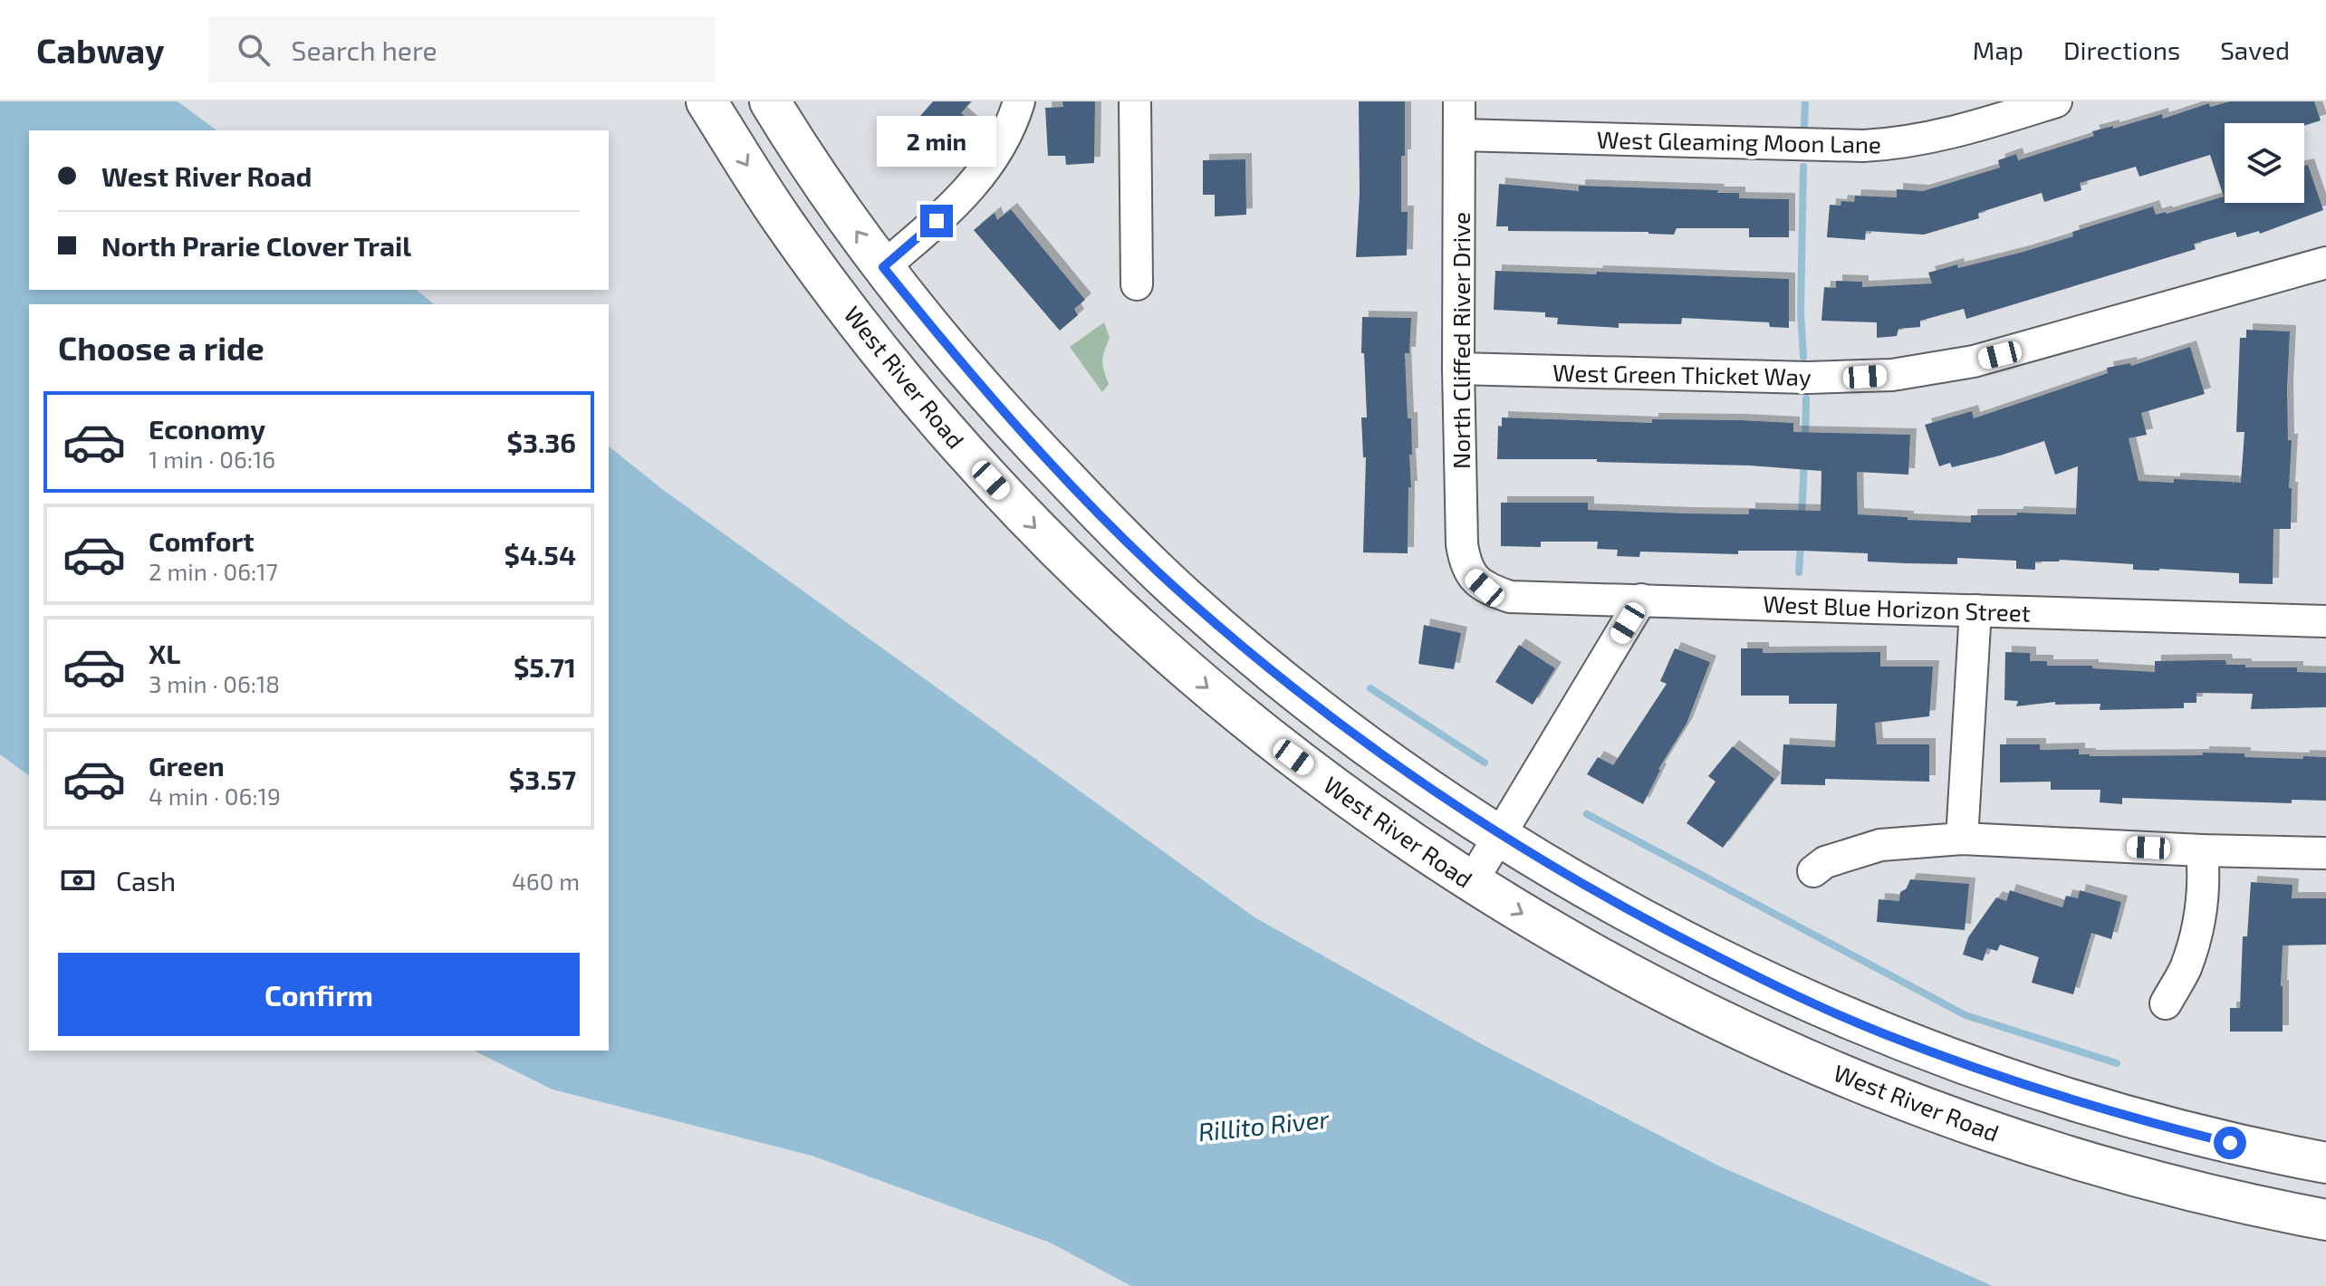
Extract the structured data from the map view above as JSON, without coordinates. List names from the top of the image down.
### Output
{
  "streets": {
    "main road": ["West River Road"],
    "street": [
      "West Gleaming Moon Lane",
      "North Cliffed River Drive",
      "West Green Thicket Way",
      "West Blue Horizon Street"
    ]
  },
  "crossings": [
    ["West Gleaming Moon Lane", "North Cliffed River Drive"],
    ["North Cliffed River Drive", "West Green Thicket Way"],
    ["North Cliffed River Drive", "West Blue Horizon Street"]
  ],
  "water": ["Rillito River"],
  "page": {
    "header": "Cabway",
    "search": "Search here",
    "nav": ["Map", "Directions", "Saved"],
    "bubble": "2 min",
    "banner": ["West River Road", "North Prarie Clover Trail"],
    "heading": "Choose a ride",
    "list": [
      {
        "name": "Economy",
        "note": "1 min · 06:16",
        "value": "$3.36"
      },
      {
        "name": "Comfort",
        "note": "2 min · 06:17",
        "value": "$4.54"
      },
      {
        "name": "XL",
        "note": "3 min · 06:18",
        "value": "$5.71"
      },
      {
        "name": "Green",
        "note": "4 min · 06:19",
        "value": "$3.57"
      }
    ],
    "pay": ["Cash", "460 m"],
    "buttons": "Confirm"
  }
}
